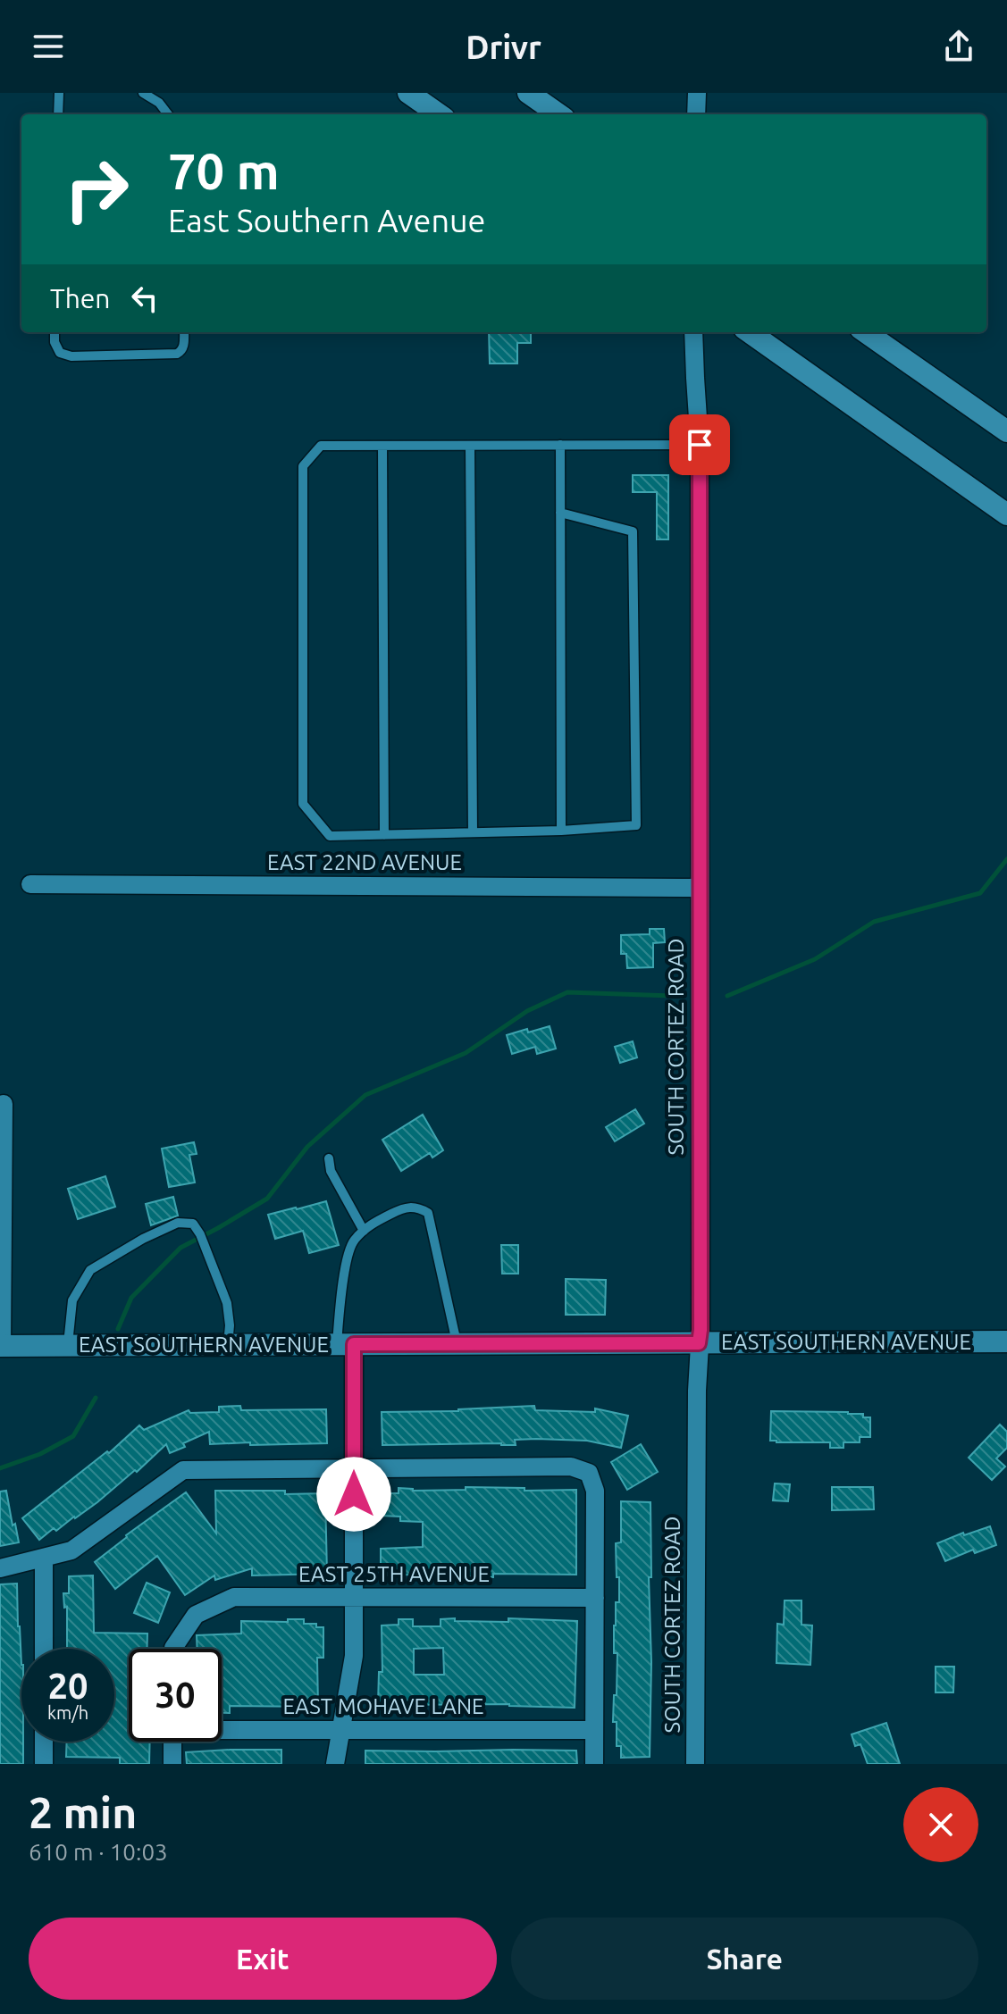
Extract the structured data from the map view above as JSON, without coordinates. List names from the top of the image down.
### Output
{
  "streets": {
    "street": [
      "EAST 22ND AVENUE",
      "SOUTH CORTEZ ROAD",
      "EAST SOUTHERN AVENUE",
      "EAST 25TH AVENUE",
      "EAST MOHAVE LANE"
    ]
  },
  "crossings": [
    ["EAST 22ND AVENUE", "SOUTH CORTEZ ROAD"],
    ["SOUTH CORTEZ ROAD", "EAST SOUTHERN AVENUE"]
  ],
  "page": {
    "header": "Drivr",
    "turn": ["70 m", "East Southern Avenue"],
    "then": "Then",
    "speed": "20 km/h",
    "limit": "30",
    "heading": ["2 min", "610 m · 10:03"],
    "buttons": ["Exit", "Share"]
  }
}
